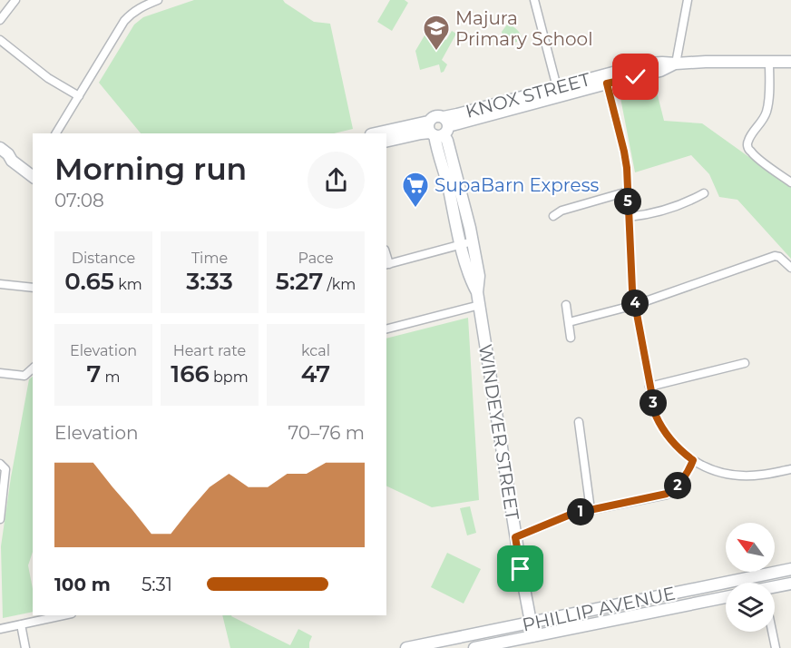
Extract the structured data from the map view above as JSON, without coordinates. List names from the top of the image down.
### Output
{
  "streets": {
    "street": ["KNOX STREET", "WINDEYER STREET", "PHILLIP AVENUE"]
  },
  "crossings": [
    ["KNOX STREET", "WINDEYER STREET"],
    ["WINDEYER STREET", "PHILLIP AVENUE"]
  ],
  "places": {
    "school or university": ["Majura Primary School"],
    "supermarket": ["SupaBarn Express"]
  },
  "north": "top left",
  "page": {
    "heading": ["Morning run", "07:08"],
    "pins": [
      "5",
      "4",
      "3",
      "2",
      "1"
    ],
    "stats": [
      ["Distance", "0.65 km"],
      ["Time", "3:33"],
      ["Pace", "5:27 /km"],
      ["Elevation", "7 m"],
      ["Heart rate", "166 bpm"],
      ["kcal", "47"]
    ],
    "chart": ["Elevation", "70–76 m"],
    "list": [
      {
        "name": "100 m",
        "note": "5:31"
      }
    ]
  }
}
